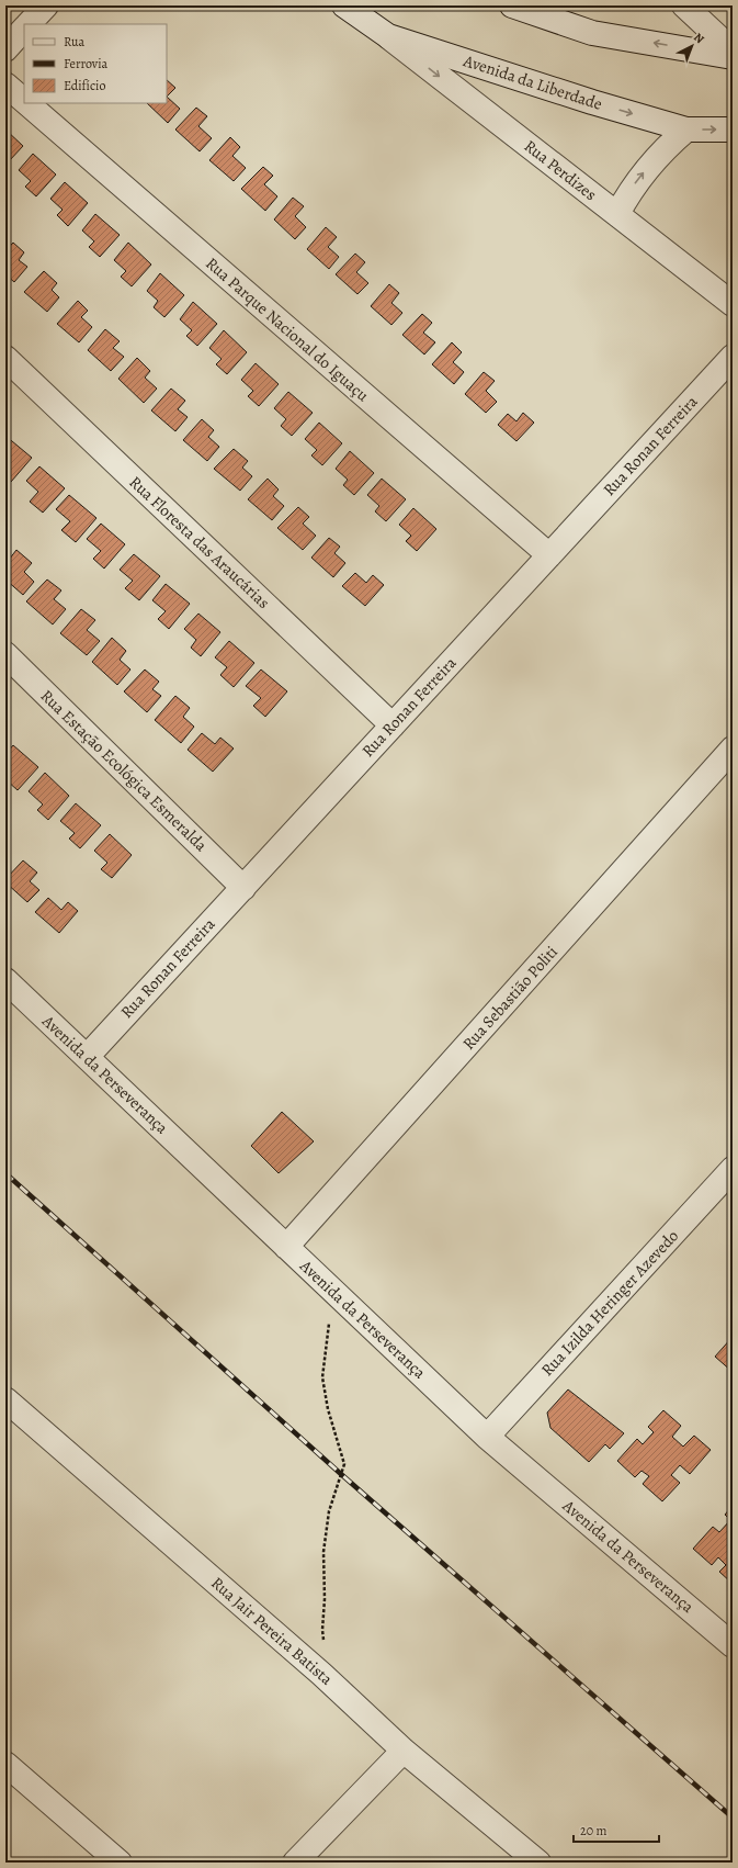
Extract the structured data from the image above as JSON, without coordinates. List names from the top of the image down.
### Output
{
  "streets": {
    "street": [
      "Avenida da Liberdade",
      "Rua Perdizes",
      "Rua Parque Nacional do Iguaçu",
      "Rua Ronan Ferreira",
      "Rua Floresta das Araucárias",
      "Rua Estação Ecológica Esmeralda",
      "Rua Sebastião Politi",
      "Avenida da Perseverança",
      "Rua Izilda Heringer Azevedo",
      "Rua Jair Pereira Batista"
    ]
  },
  "crossings": [
    ["Avenida da Liberdade", "Rua Perdizes"],
    ["Rua Parque Nacional do Iguaçu", "Rua Ronan Ferreira"],
    ["Rua Ronan Ferreira", "Rua Floresta das Araucárias"],
    ["Rua Ronan Ferreira", "Rua Estação Ecológica Esmeralda"],
    ["Rua Ronan Ferreira", "Avenida da Perseverança"],
    ["Rua Sebastião Politi", "Avenida da Perseverança"],
    ["Avenida da Perseverança", "Rua Izilda Heringer Azevedo"]
  ],
  "legend": ["Rua", "Ferrovia", "Edifício"],
  "scale_bar": "20 m",
  "north": "top right"
}
